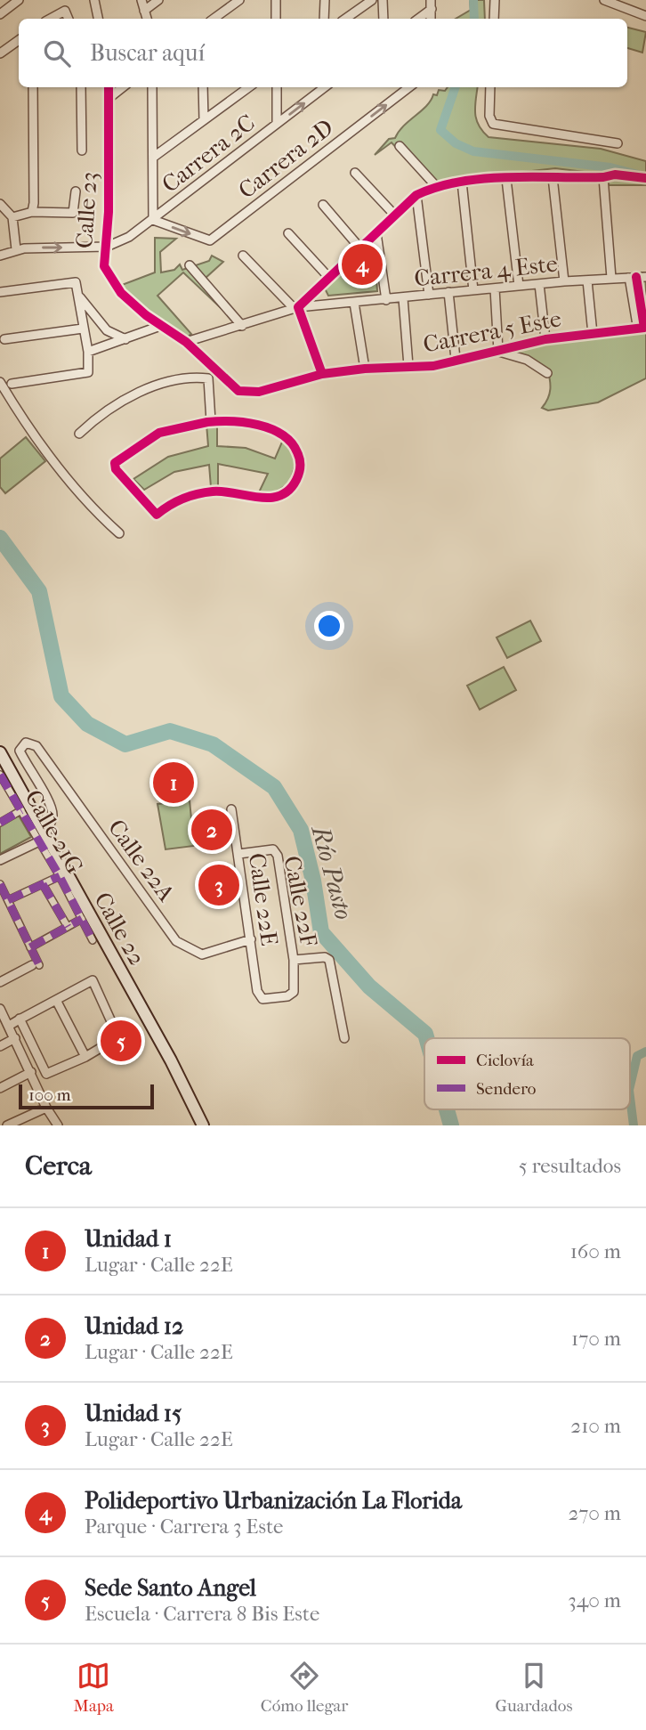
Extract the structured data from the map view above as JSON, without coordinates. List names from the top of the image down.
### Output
{
  "streets": {
    "main road": ["Calle 22"],
    "street": [
      "Carrera 2C",
      "Carrera 2D",
      "Calle 23",
      "Carrera 4 Este",
      "Carrera 5 Este",
      "Calle 21G",
      "Calle 22A",
      "Calle 22E",
      "Calle 22F"
    ]
  },
  "crossings": [
    ["Carrera 2C", "Carrera 2D"],
    ["Carrera 2C", "Calle 23"],
    ["Calle 23", "Carrera 4 Este"],
    ["Calle 23", "Carrera 5 Este"],
    ["Carrera 4 Este", "Carrera 5 Este"],
    ["Calle 21G", "Calle 22A"],
    ["Calle 21G", "Calle 22"],
    ["Calle 22A", "Calle 22E"],
    ["Calle 22A", "Calle 22"],
    ["Calle 22E", "Calle 22F"]
  ],
  "one_way": ["Carrera 2D"],
  "water": ["Río Pasto"],
  "legend": ["Ciclovía", "Sendero"],
  "scale_bar": "100 m",
  "page": {
    "search": "Buscar aquí",
    "pins": [
      "4",
      "1",
      "2",
      "3",
      "5"
    ],
    "scale": "100 m",
    "heading": ["Cerca", "5 resultados"],
    "list": [
      {
        "mark": "1",
        "name": "Unidad 1",
        "note": "Lugar · Calle 22E",
        "value": "160 m"
      },
      {
        "mark": "2",
        "name": "Unidad 12",
        "note": "Lugar · Calle 22E",
        "value": "170 m"
      },
      {
        "mark": "3",
        "name": "Unidad 15",
        "note": "Lugar · Calle 22E",
        "value": "210 m"
      },
      {
        "mark": "4",
        "name": "Polideportivo Urbanización La Florida",
        "note": "Parque · Carrera 3 Este",
        "value": "270 m"
      },
      {
        "mark": "5",
        "name": "Sede Santo Angel",
        "note": "Escuela · Carrera 8 Bis Este",
        "value": "340 m"
      }
    ],
    "nav": ["Mapa", "Cómo llegar", "Guardados"]
  }
}
